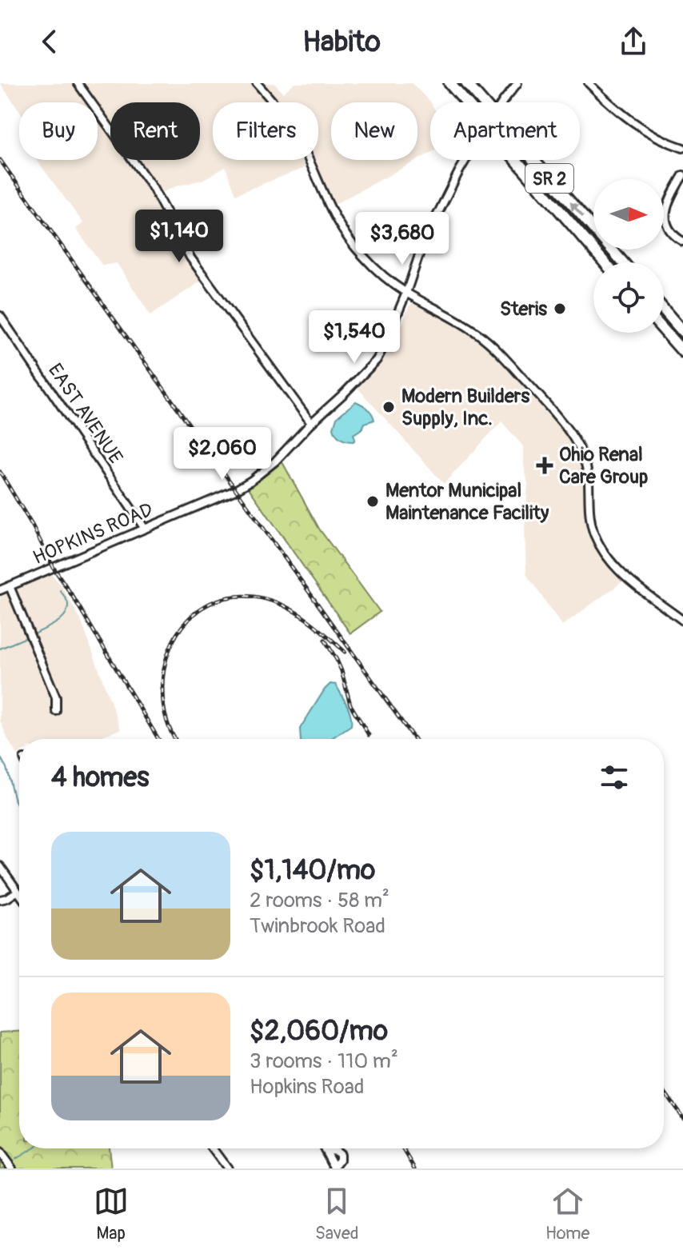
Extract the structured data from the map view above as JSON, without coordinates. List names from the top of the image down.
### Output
{
  "streets": {
    "highway": ["SR 2"],
    "street": ["EAST AVENUE", "HOPKINS ROAD"]
  },
  "crossings": [
    ["EAST AVENUE", "HOPKINS ROAD"]
  ],
  "places": {
    "other": ["Steris", "Modern Builders Supply, Inc.", "Mentor Municipal Maintenance Facility"],
    "health": ["Ohio Renal Care Group"]
  },
  "north": "right",
  "page": {
    "header": "Habito",
    "chip": [
      "Buy",
      "Rent",
      "Filters",
      "New",
      "Apartment"
    ],
    "price": [
      "$1,140",
      "$3,680",
      "$1,540",
      "$2,060"
    ],
    "heading": "4 homes",
    "list": [
      {
        "name": "$1,140/mo",
        "note": "2 rooms · 58 m² · Twinbrook Road"
      },
      {
        "name": "$2,060/mo",
        "note": "3 rooms · 110 m² · Hopkins Road"
      }
    ],
    "tabs": ["Map", "Saved", "Home"]
  }
}
